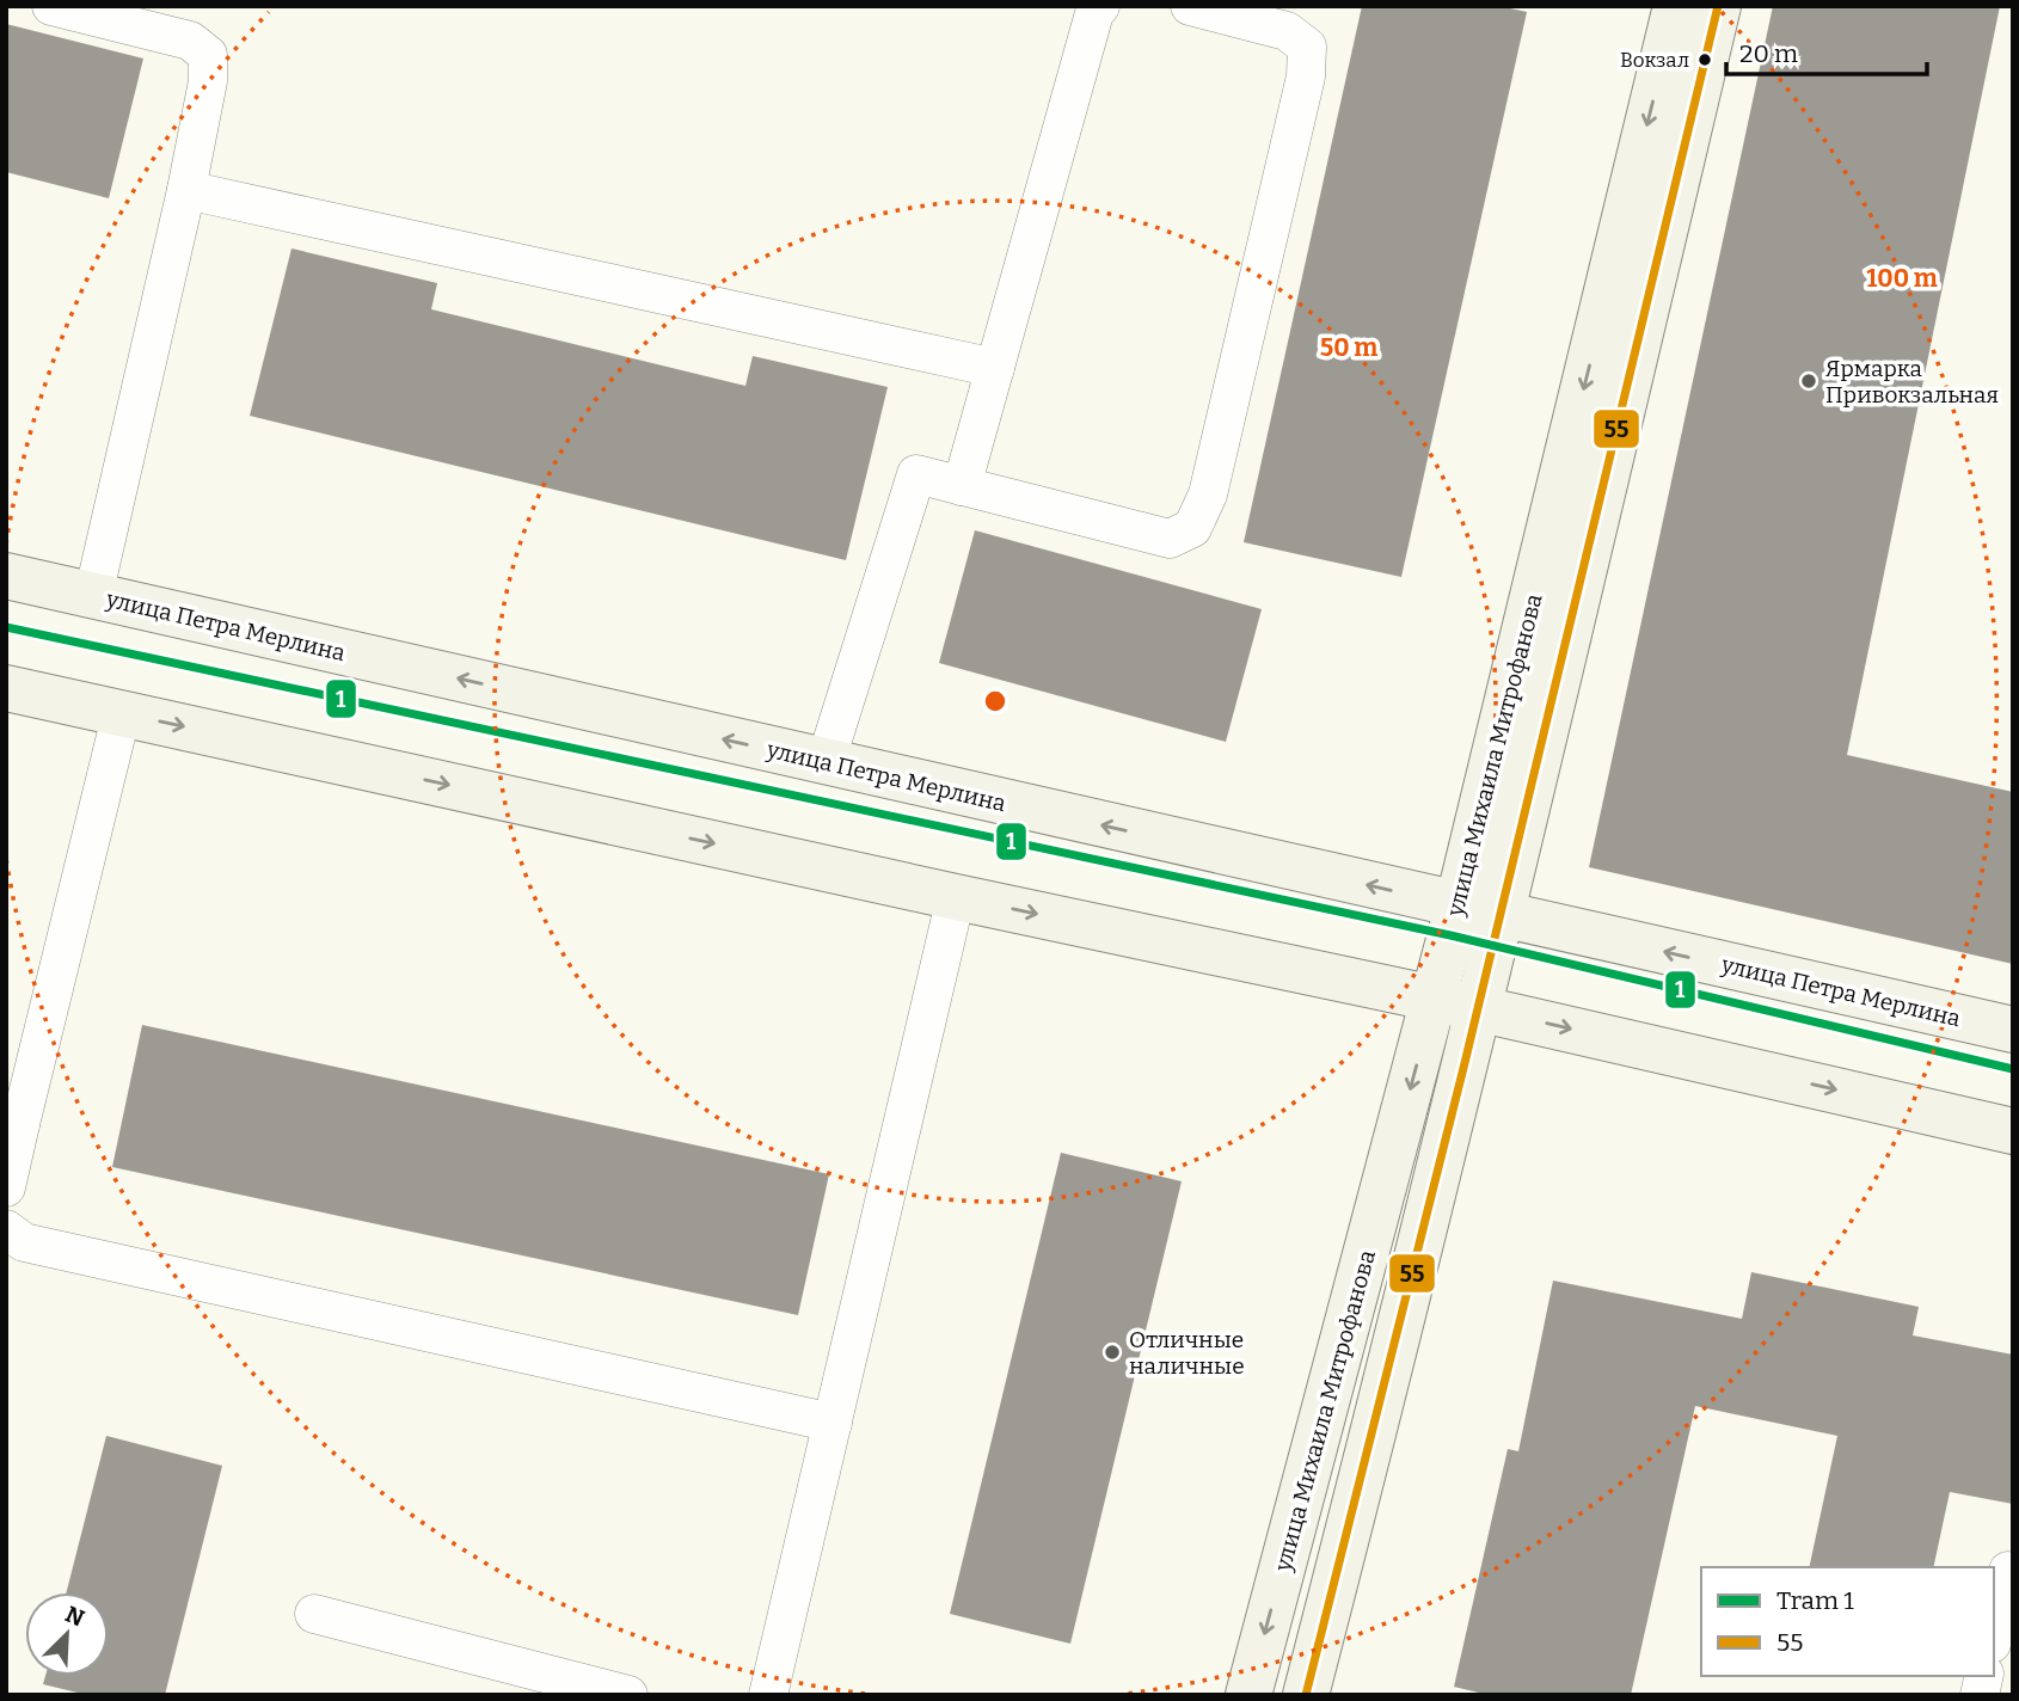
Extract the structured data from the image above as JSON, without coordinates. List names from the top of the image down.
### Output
{
  "streets": {
    "main road": ["улица Петра Мерлина", "улица Михаила Митрофанова"]
  },
  "crossings": [
    ["улица Петра Мерлина", "улица Михаила Митрофанова"]
  ],
  "places": ["Вокзал", "Ярмарка Привокзальная", "Отличные наличные"],
  "lines": ["transit line 55", "tram line 1"],
  "legend": ["Tram 1", "55"],
  "scale_bar": "20 m",
  "north": "top right",
  "rings": ["100 m", "50 m"]
}
